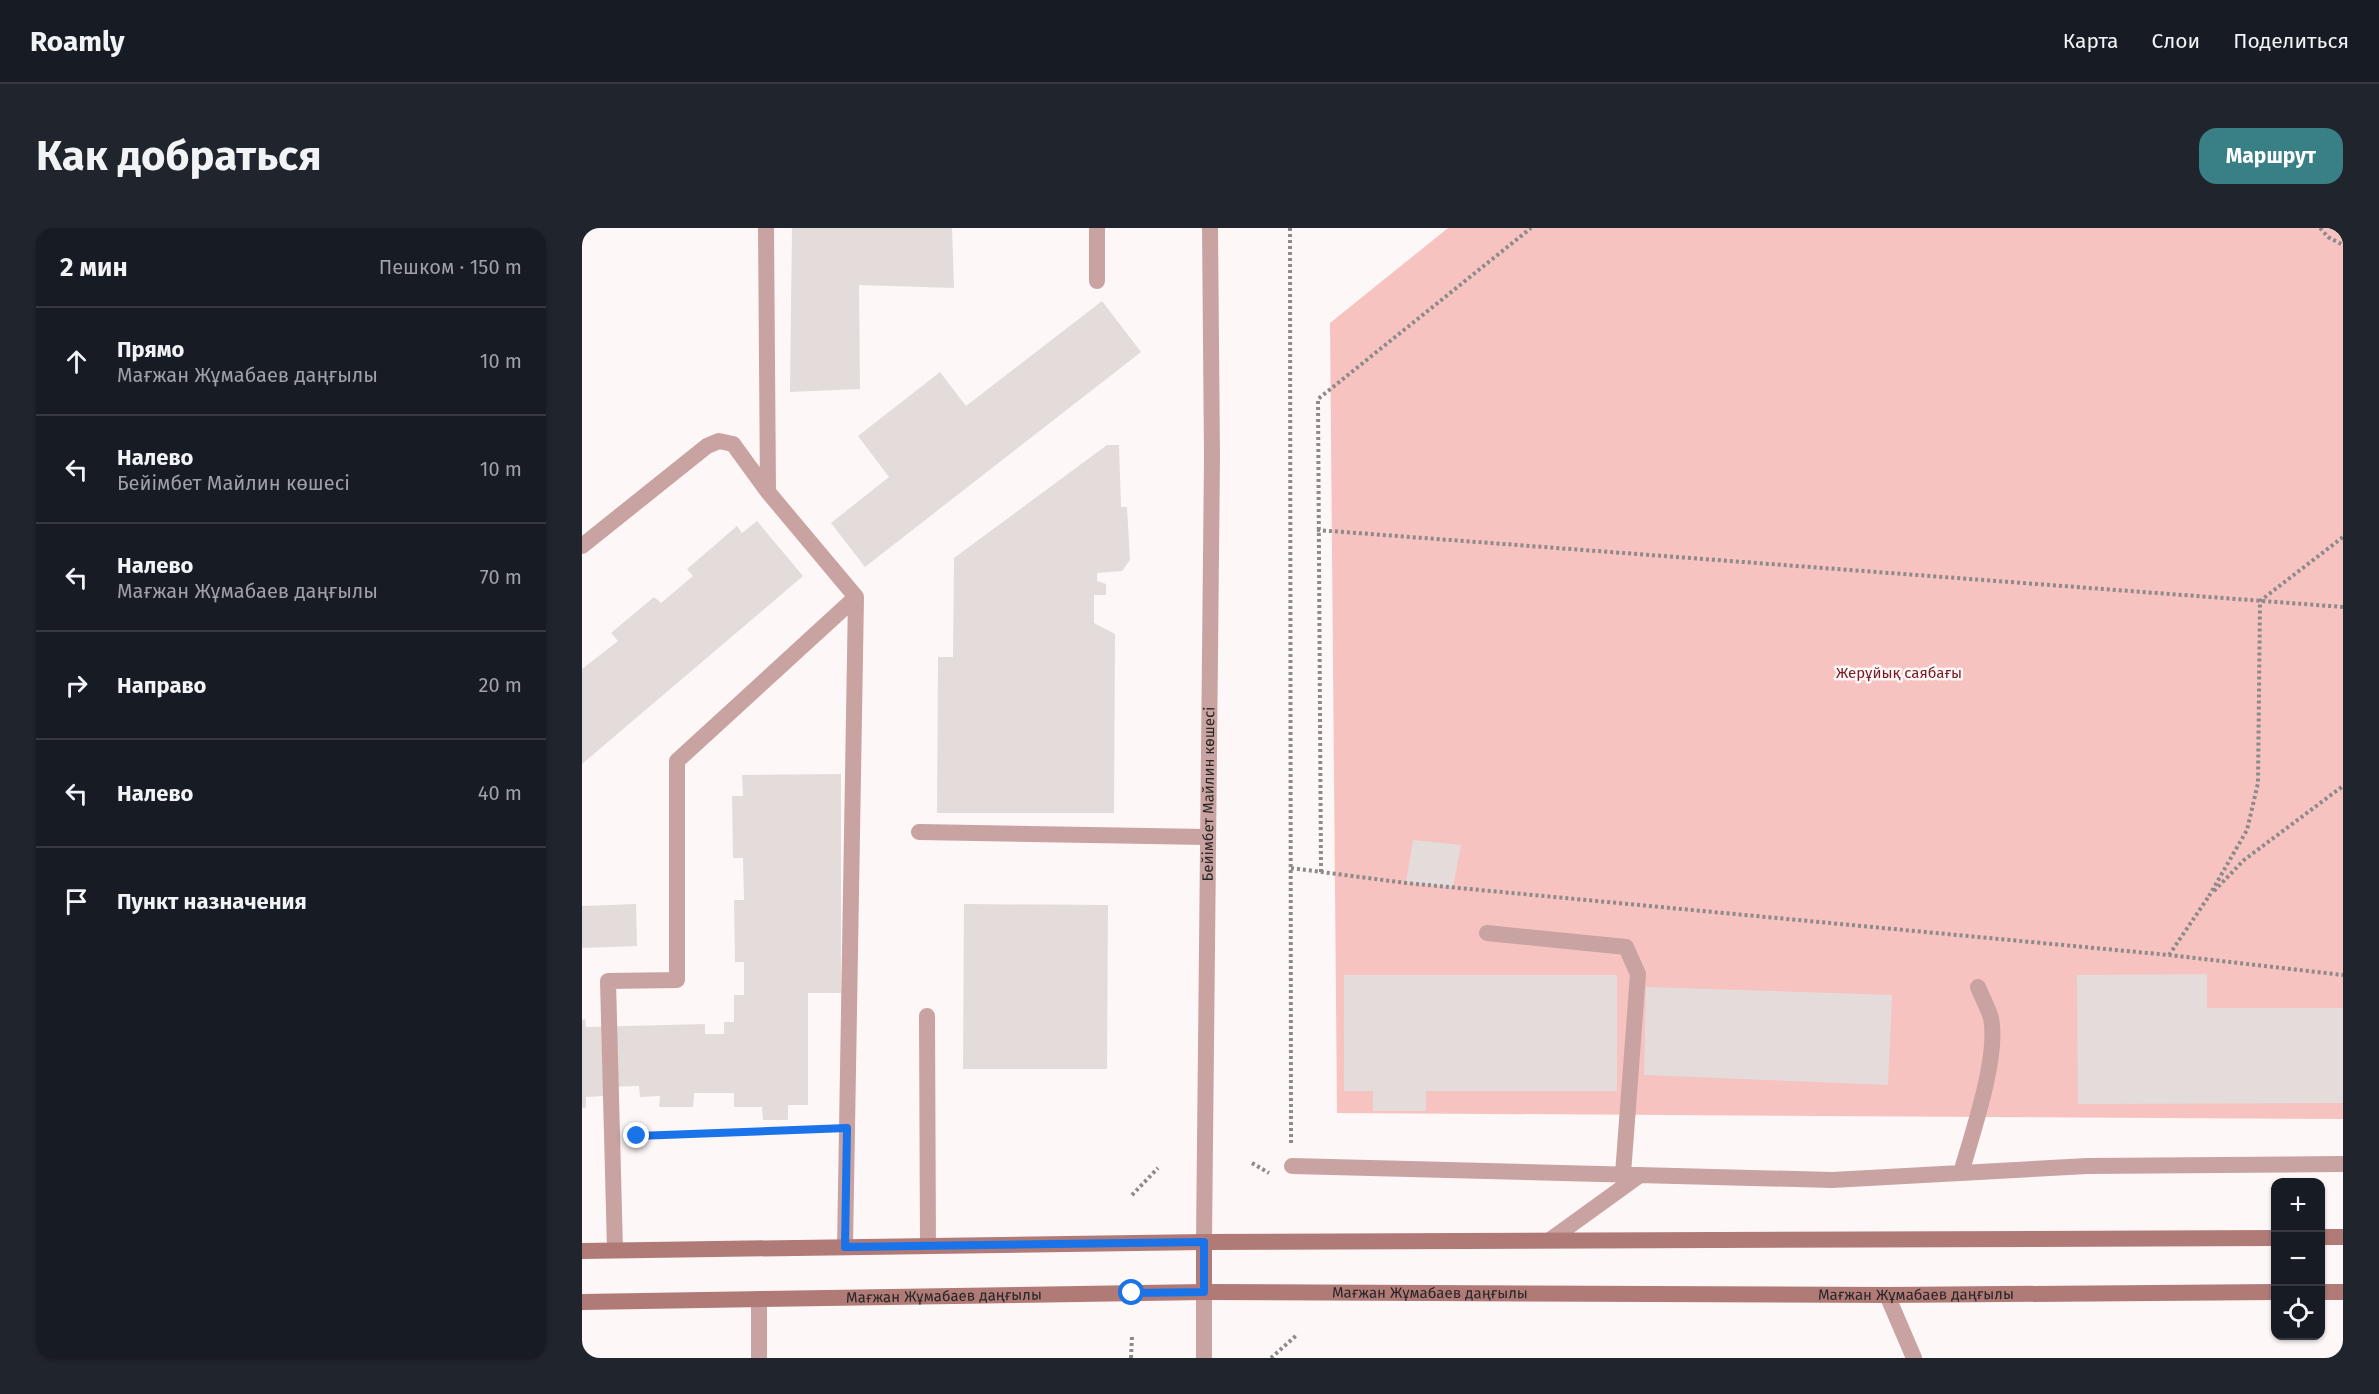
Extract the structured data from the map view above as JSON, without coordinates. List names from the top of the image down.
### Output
{
  "streets": {
    "main road": ["Бейімбет Майлин көшесі", "Мағжан Жұмабаев даңғылы"]
  },
  "crossings": [
    ["Бейімбет Майлин көшесі", "Мағжан Жұмабаев даңғылы"]
  ],
  "parks": ["Жерұйық саябағы"],
  "page": {
    "header": "Roamly",
    "nav": ["Карта", "Слои", "Поделиться"],
    "buttons": "Маршрут",
    "title": "Как добраться",
    "heading": ["2 мин", "Пешком · 150 m"],
    "list": [
      ["Прямо", "Мағжан Жұмабаев даңғылы", "10 m"],
      ["Налево", "Бейімбет Майлин көшесі", "10 m"],
      ["Налево", "Мағжан Жұмабаев даңғылы", "70 m"],
      ["Направо", "20 m"],
      ["Налево", "40 m"],
      "Пункт назначения"
    ],
    "map_buttons": ["+", "−"]
  }
}
